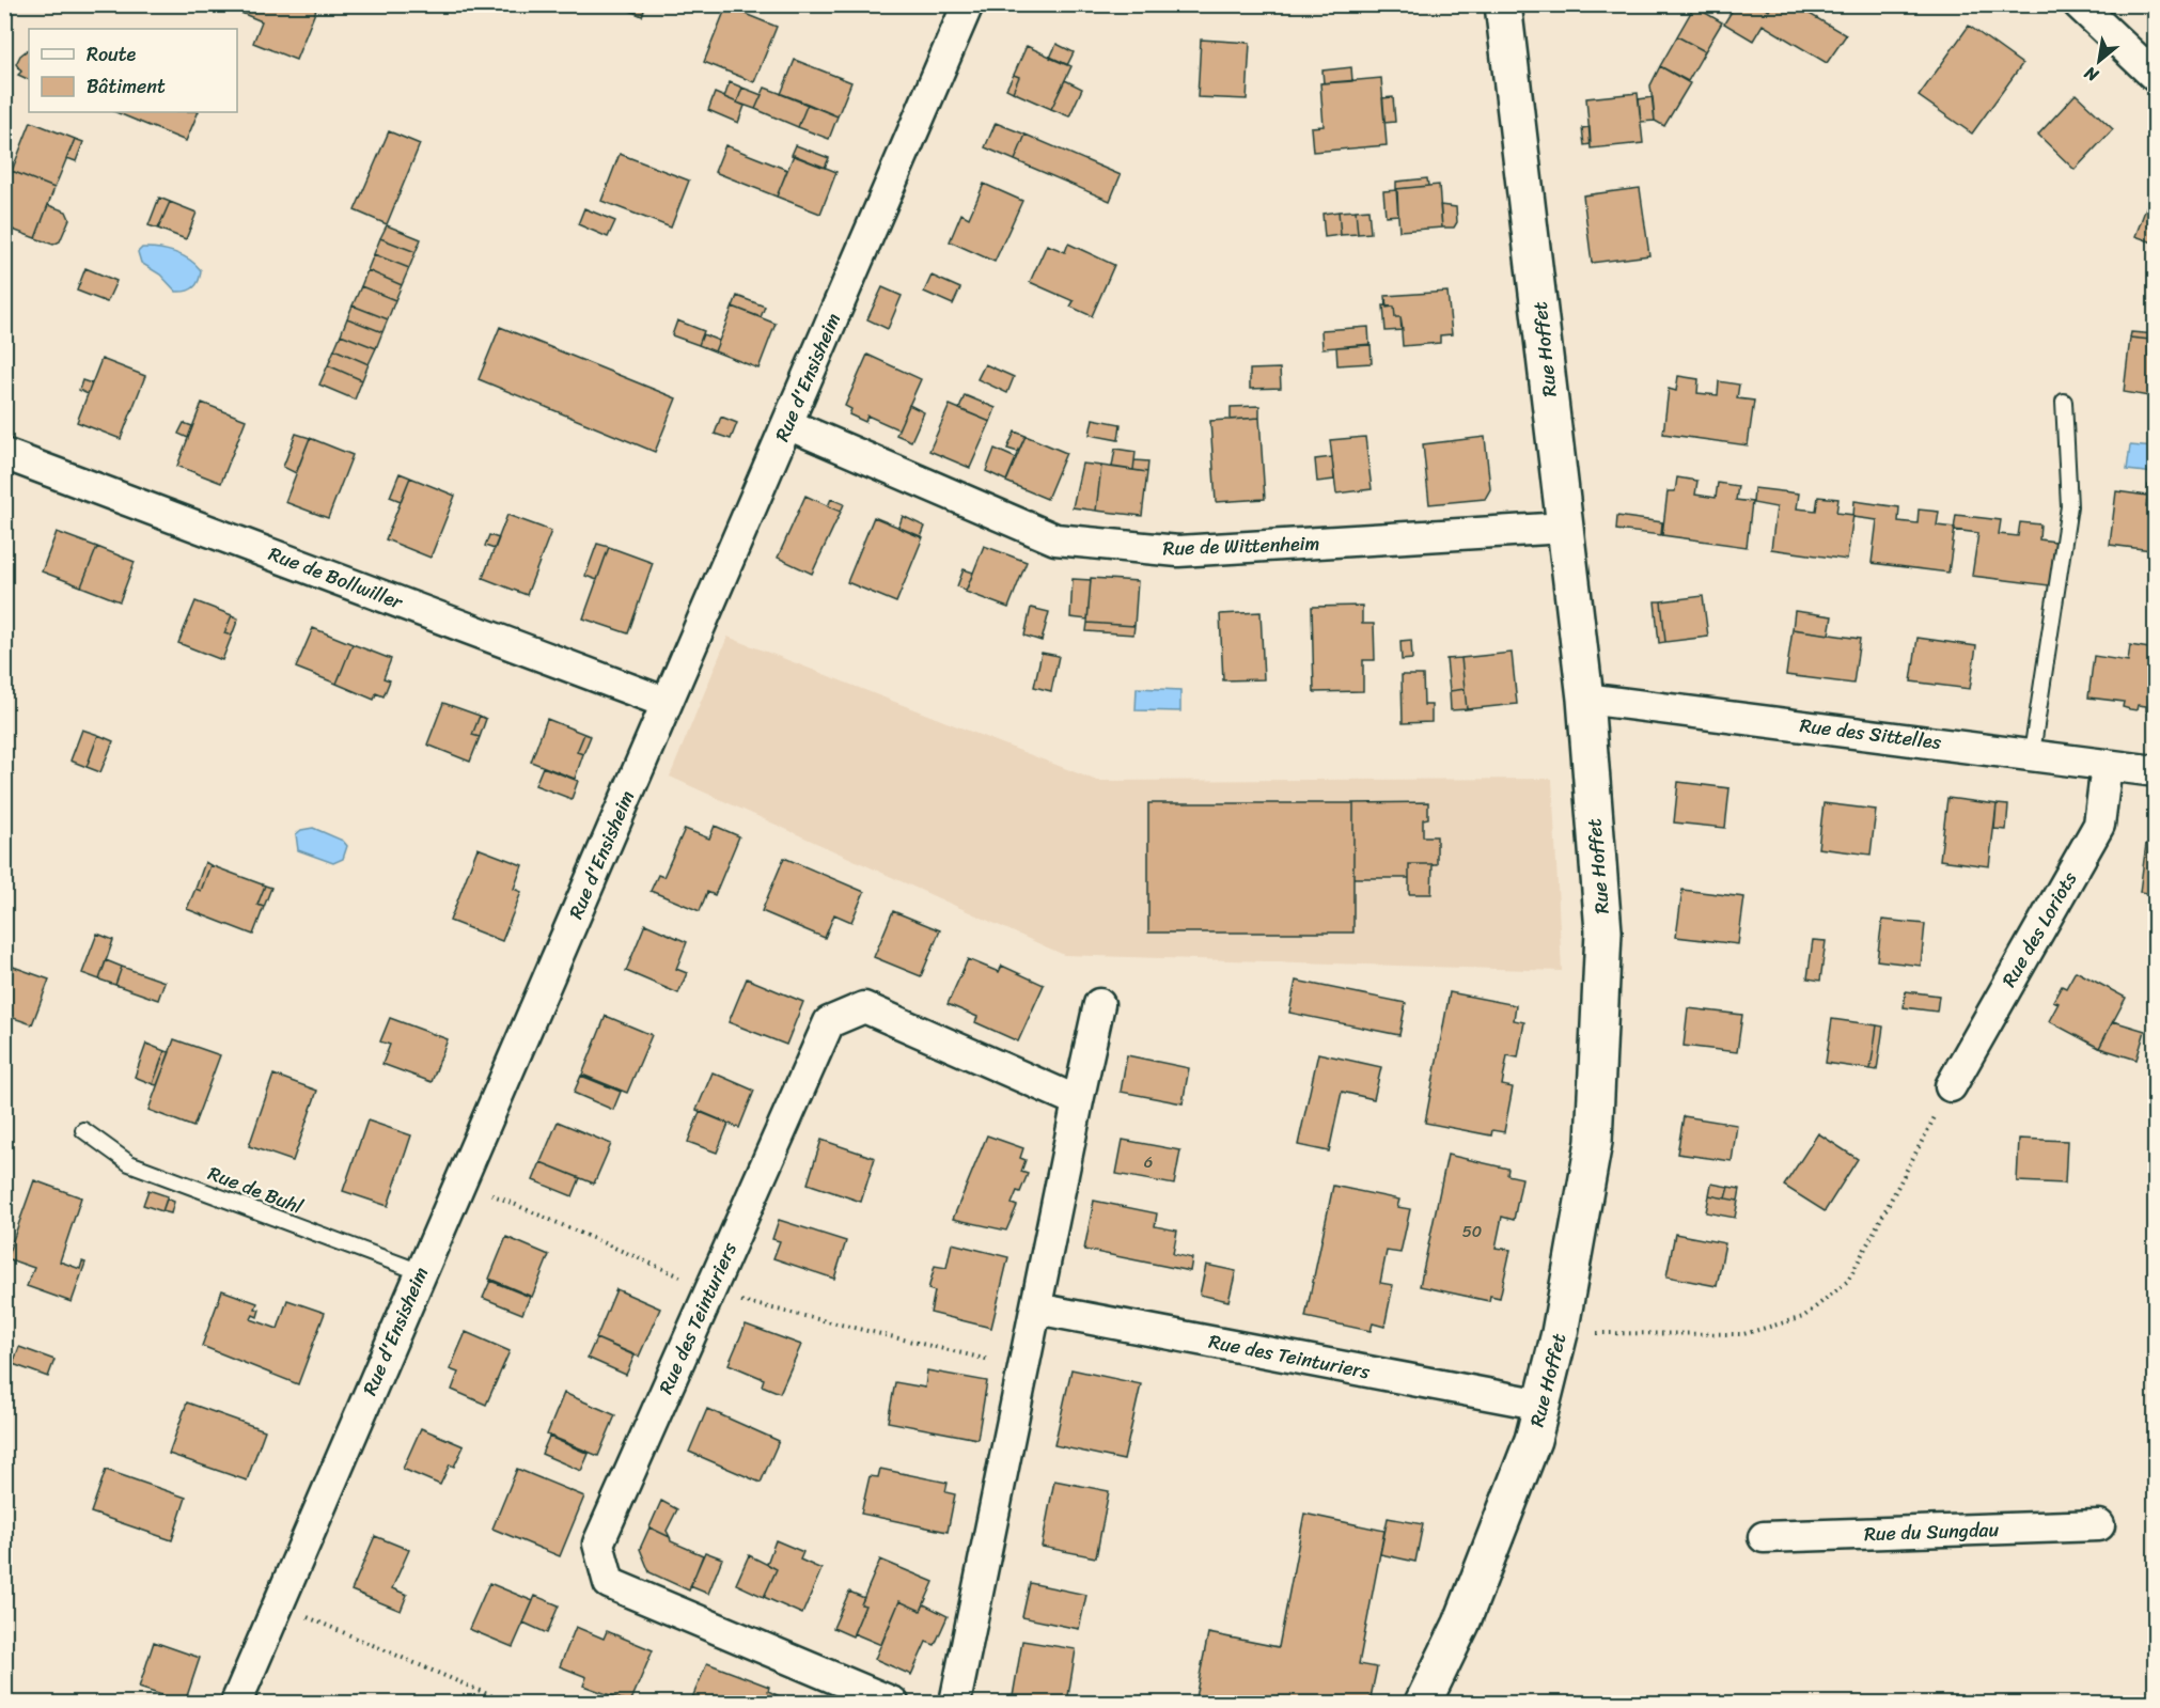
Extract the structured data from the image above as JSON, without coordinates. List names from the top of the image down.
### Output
{
  "streets": {
    "main road": ["Rue Hoffet"],
    "street": [
      "Rue d'Ensisheim",
      "Rue de Wittenheim",
      "Rue de Bollwiller",
      "Rue des Sittelles",
      "Rue des Loriots",
      "Rue des Teinturiers",
      "Rue du Sungdau"
    ],
    "lane": ["Rue de Buhl"]
  },
  "crossings": [
    ["Rue Hoffet", "Rue de Wittenheim"],
    ["Rue Hoffet", "Rue des Sittelles"],
    ["Rue Hoffet", "Rue des Teinturiers"],
    ["Rue d'Ensisheim", "Rue de Wittenheim"],
    ["Rue d'Ensisheim", "Rue de Bollwiller"],
    ["Rue d'Ensisheim", "Rue de Buhl"],
    ["Rue des Sittelles", "Rue des Loriots"]
  ],
  "house_numbers": ["6", "50"],
  "legend": ["Route", "Bâtiment"],
  "north": "bottom left"
}
